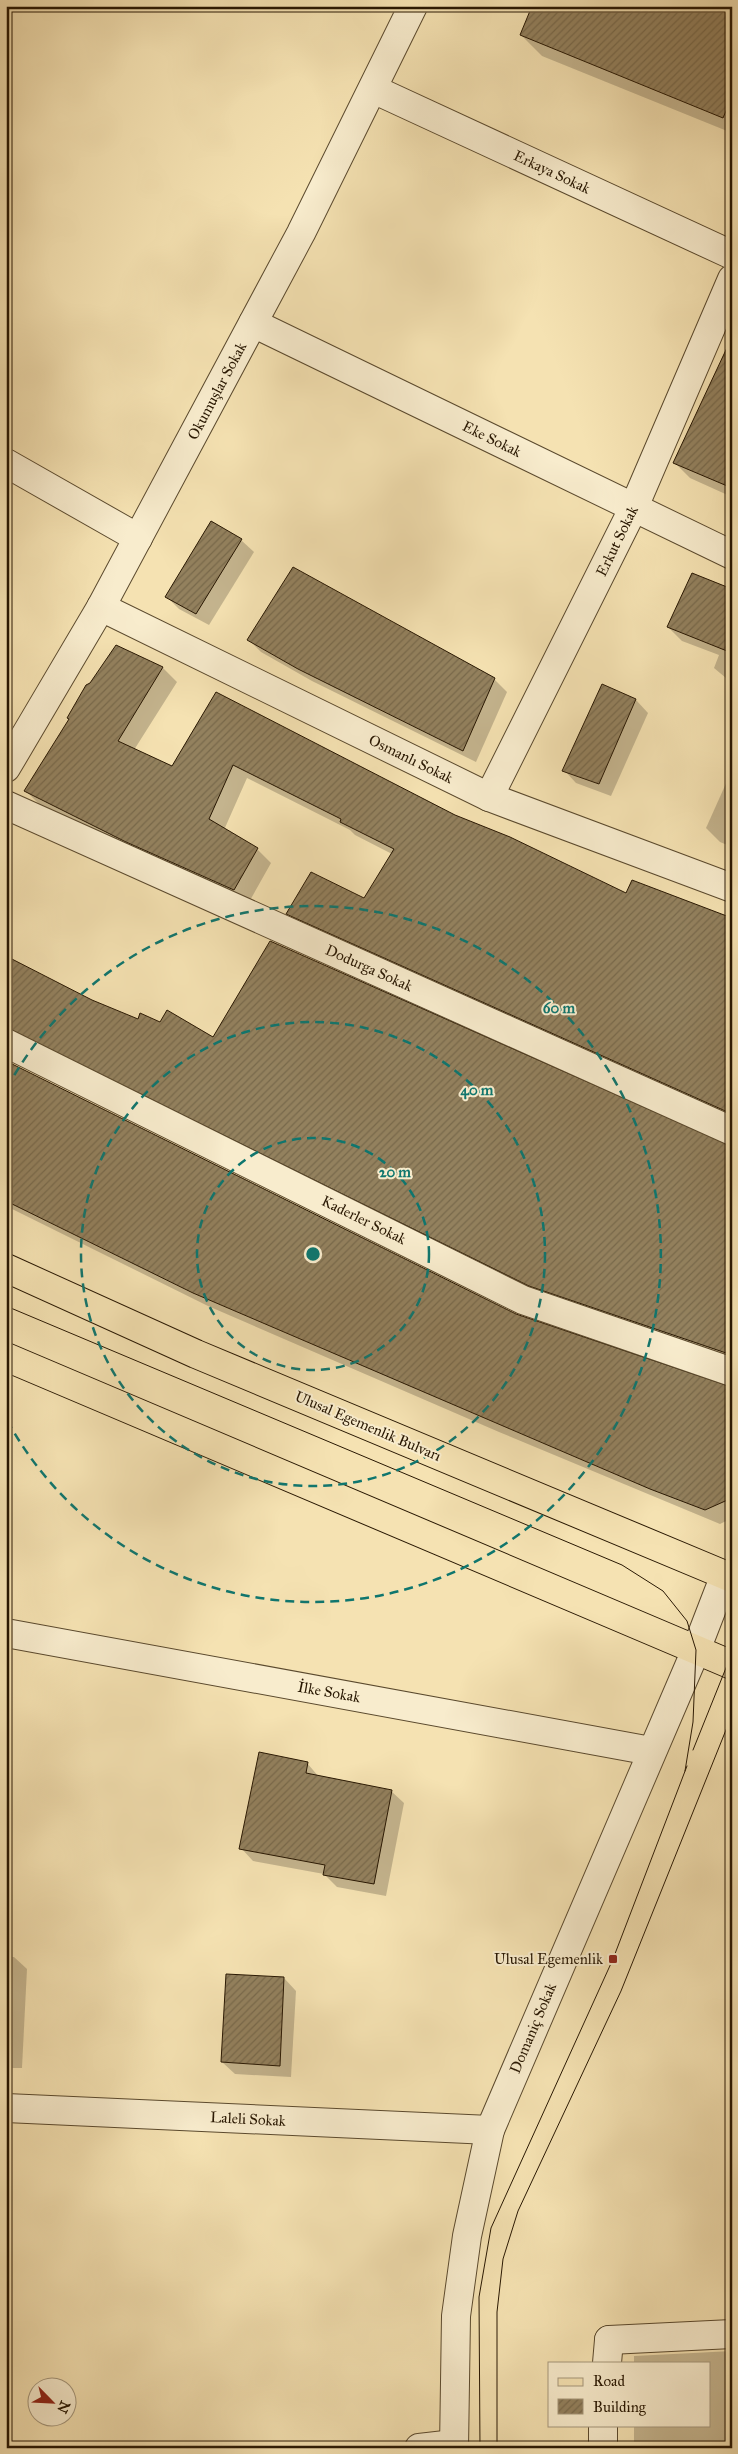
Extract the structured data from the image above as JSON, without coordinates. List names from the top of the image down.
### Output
{
  "streets": {
    "main road": ["Ulusal Egemenlik Bulvarı"],
    "street": [
      "Erkaya Sokak",
      "Okumuşlar Sokak",
      "Eke Sokak",
      "Erkut Sokak",
      "Osmanlı Sokak",
      "Dodurga Sokak",
      "Kaderler Sokak",
      "İlke Sokak",
      "Domaniç Sokak",
      "Laleli Sokak"
    ]
  },
  "crossings": [
    ["Erkaya Sokak", "Okumuşlar Sokak"],
    ["Okumuşlar Sokak", "Eke Sokak"],
    ["Okumuşlar Sokak", "Osmanlı Sokak"],
    ["Eke Sokak", "Erkut Sokak"],
    ["Erkut Sokak", "Osmanlı Sokak"],
    ["Ulusal Egemenlik Bulvarı", "Domaniç Sokak"],
    ["İlke Sokak", "Domaniç Sokak"],
    ["Domaniç Sokak", "Laleli Sokak"]
  ],
  "places": {
    "transit": ["Ulusal Egemenlik"]
  },
  "legend": ["Road", "Building"],
  "north": "bottom right",
  "rings": ["60 m", "40 m", "20 m"]
}
